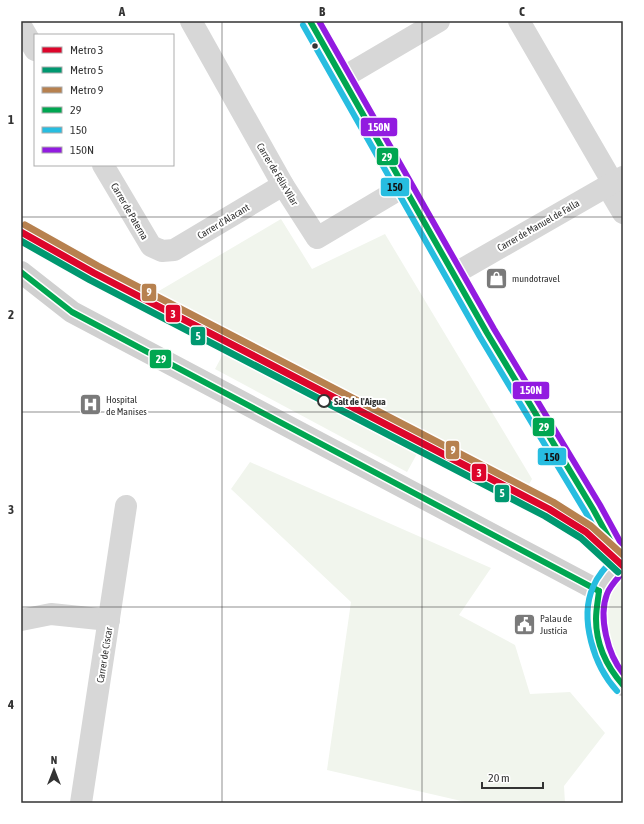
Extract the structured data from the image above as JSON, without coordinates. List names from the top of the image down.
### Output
{
  "streets": {
    "street": [
      "Carrer de Félix Vilar",
      "Carrer de Paterna",
      "Carrer d'Alacant",
      "Carrer de Manuel de Falla",
      "Carrer de Ciscar"
    ]
  },
  "crossings": [
    ["Carrer de Félix Vilar", "Carrer d'Alacant"],
    ["Carrer de Paterna", "Carrer d'Alacant"]
  ],
  "places": {
    "shop": ["mundotravel"],
    "other": ["Salt de l'Aigua"],
    "hospital": ["Hospital de Manises"],
    "public building": ["Palau de Justícia"]
  },
  "lines": [
    "transit line 29",
    "transit line 150N",
    "transit line 150",
    "metro line 9",
    "metro line 3",
    "metro line 5"
  ],
  "legend": [
    "Metro 3",
    "Metro 5",
    "Metro 9",
    "29",
    "150",
    "150N"
  ],
  "scale_bar": "20 m",
  "north": "top",
  "grid": {
    "columns": ["A", "B", "C"],
    "rows": [
      "1",
      "2",
      "3",
      "4"
    ]
  }
}
